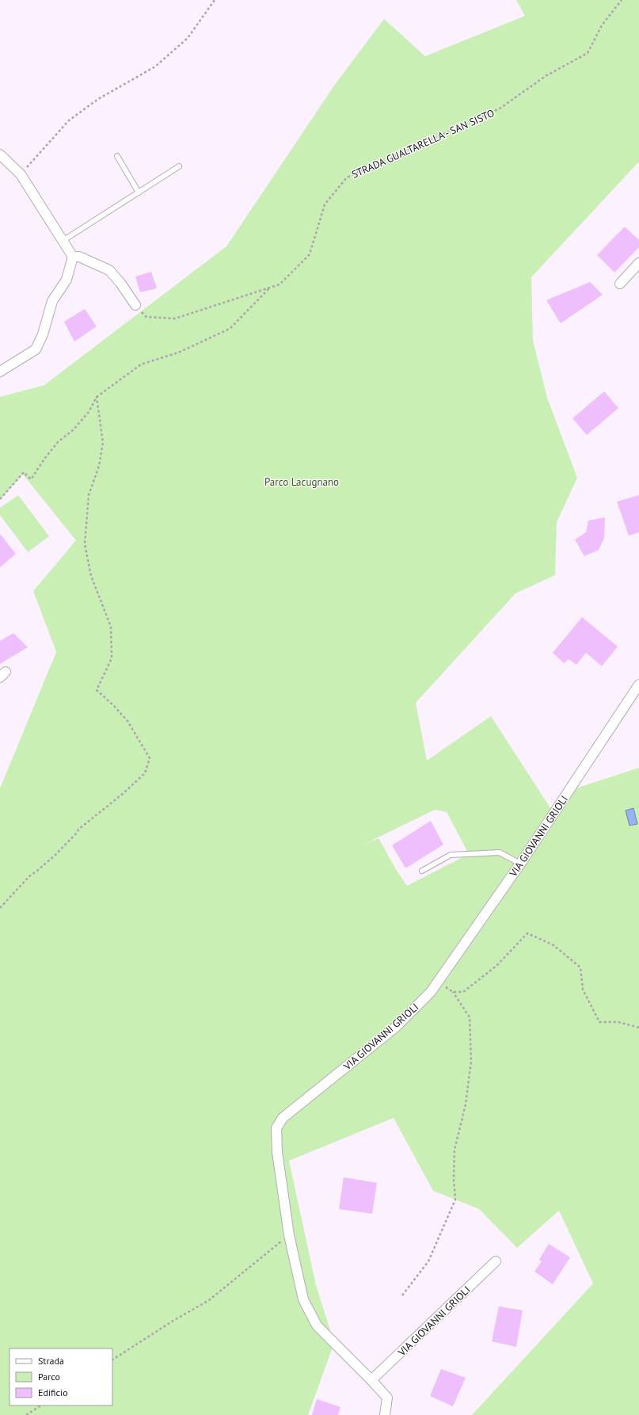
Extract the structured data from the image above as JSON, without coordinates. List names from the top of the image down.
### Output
{
  "streets": {
    "street": ["VIA GIOVANNI GRIOLI"],
    "path": ["STRADA GUALTARELLA - SAN SISTO"]
  },
  "parks": ["Parco Lacugnano"],
  "legend": ["Strada", "Parco", "Edificio"]
}
